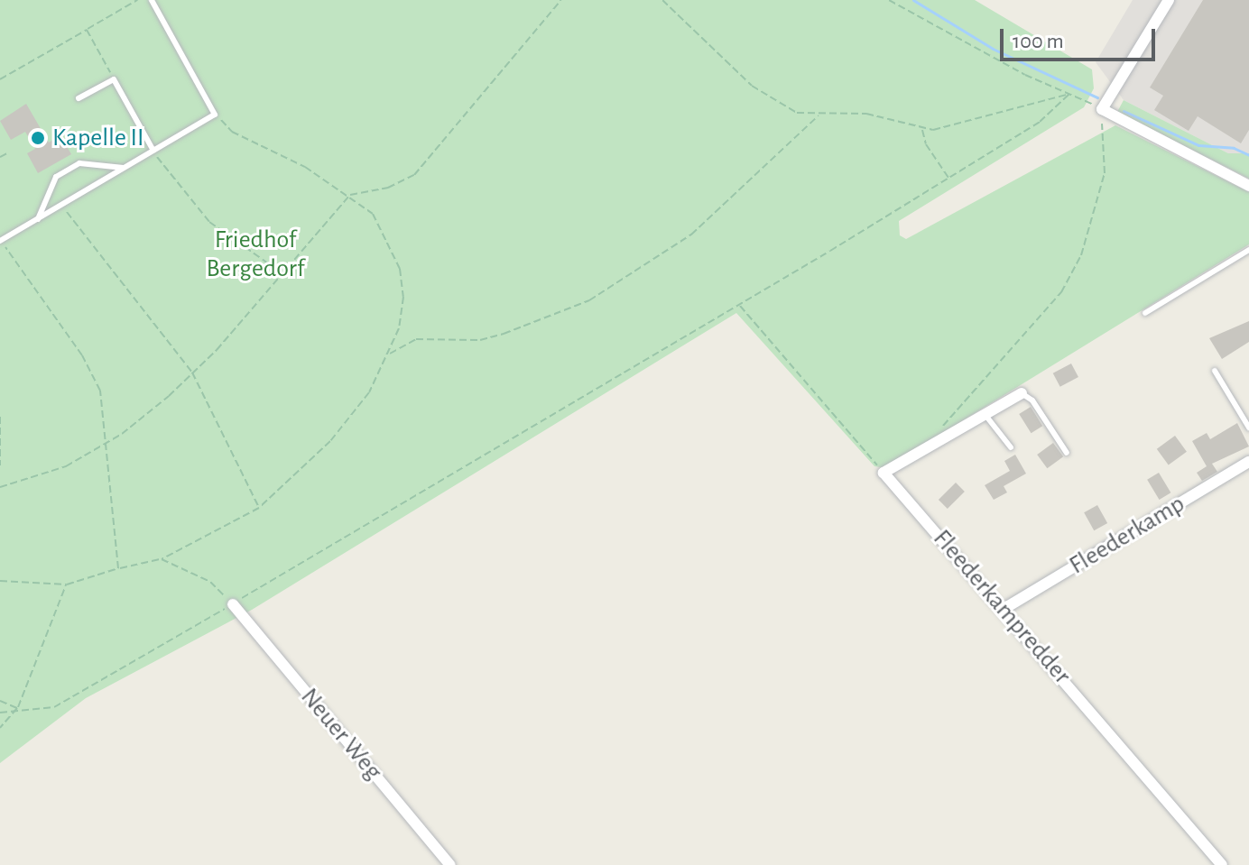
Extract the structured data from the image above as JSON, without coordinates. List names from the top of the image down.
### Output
{
  "streets": {
    "street": ["Fleederkamp", "Fleederkampredder", "Neuer Weg"]
  },
  "crossings": [
    ["Fleederkamp", "Fleederkampredder"]
  ],
  "parks": ["Friedhof Bergedorf"],
  "places": ["Kapelle II"],
  "scale_bar": "100 m"
}
